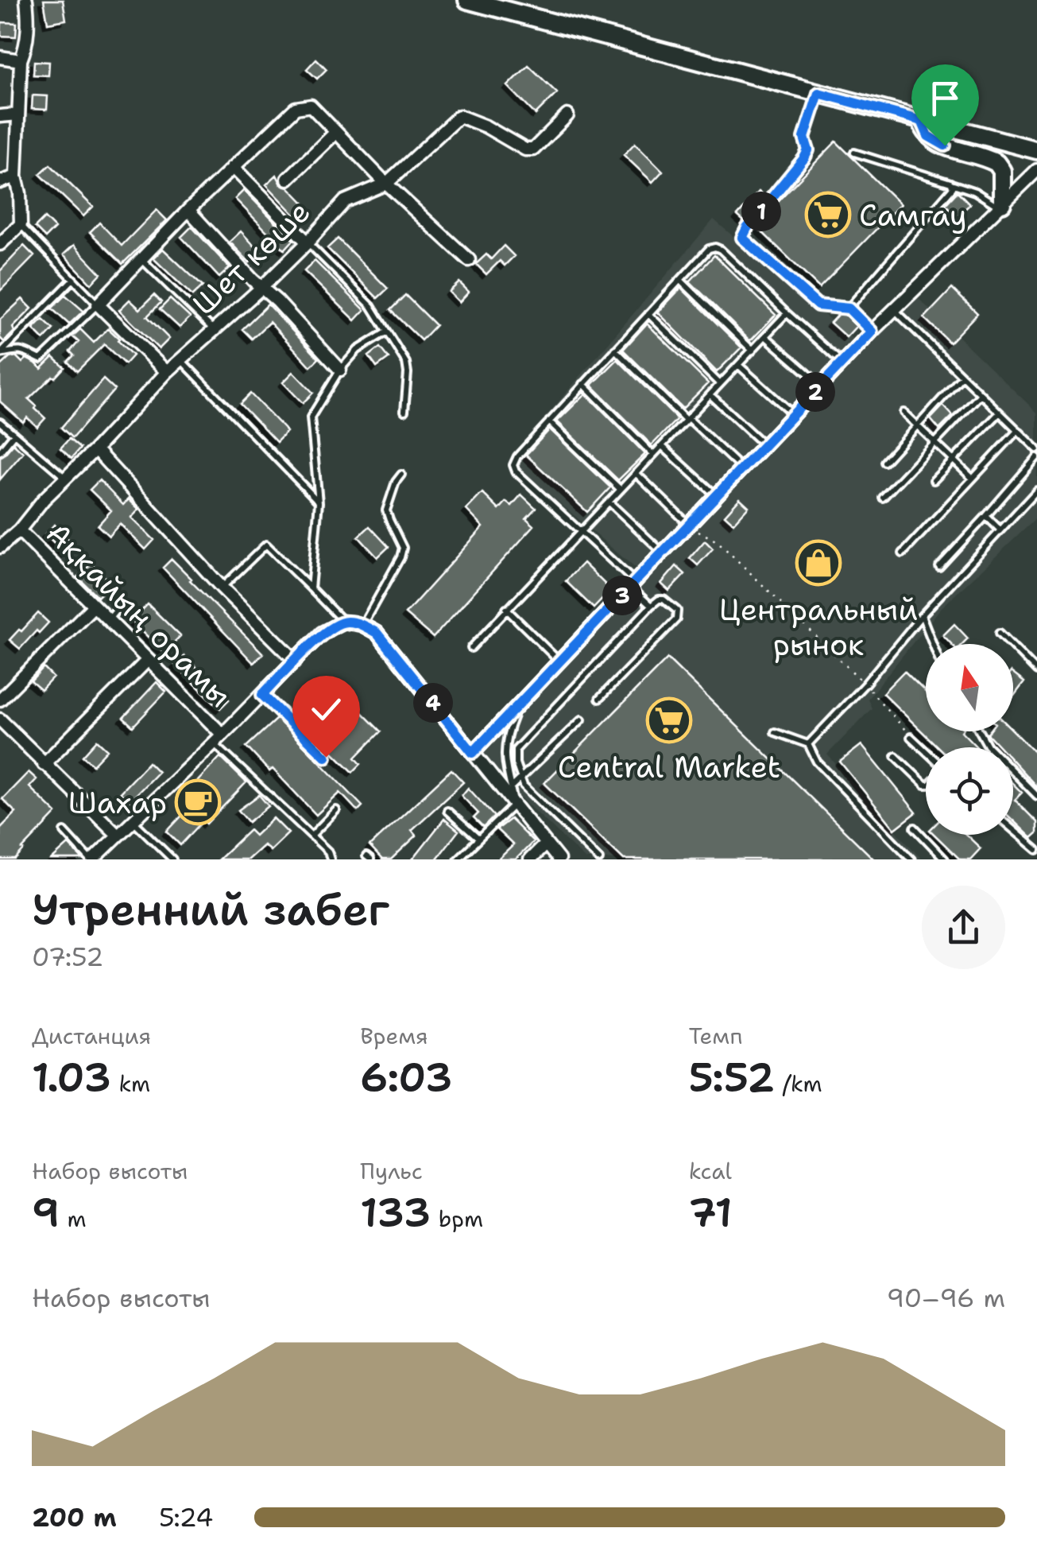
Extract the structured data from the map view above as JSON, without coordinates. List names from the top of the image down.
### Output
{
  "streets": {
    "street": ["Шет көше", "Аққайың орамы"]
  },
  "crossings": [
    ["Шет көше", "Аққайың орамы"]
  ],
  "places": {
    "supermarket": ["Самгау", "Central Market"],
    "shop": ["Центральный рынок"],
    "cafe": ["Шахар"]
  },
  "north": "top",
  "page": {
    "pins": [
      "1",
      "2",
      "3",
      "4"
    ],
    "heading": ["Утренний забег", "07:52"],
    "stats": [
      ["Дистанция", "1.03 km"],
      ["Время", "6:03"],
      ["Темп", "5:52 /km"],
      ["Набор высоты", "9 m"],
      ["Пульс", "133 bpm"],
      ["kcal", "71"]
    ],
    "chart": ["Набор высоты", "90–96 m"],
    "list": [
      {
        "name": "200 m",
        "note": "5:24"
      }
    ]
  }
}
